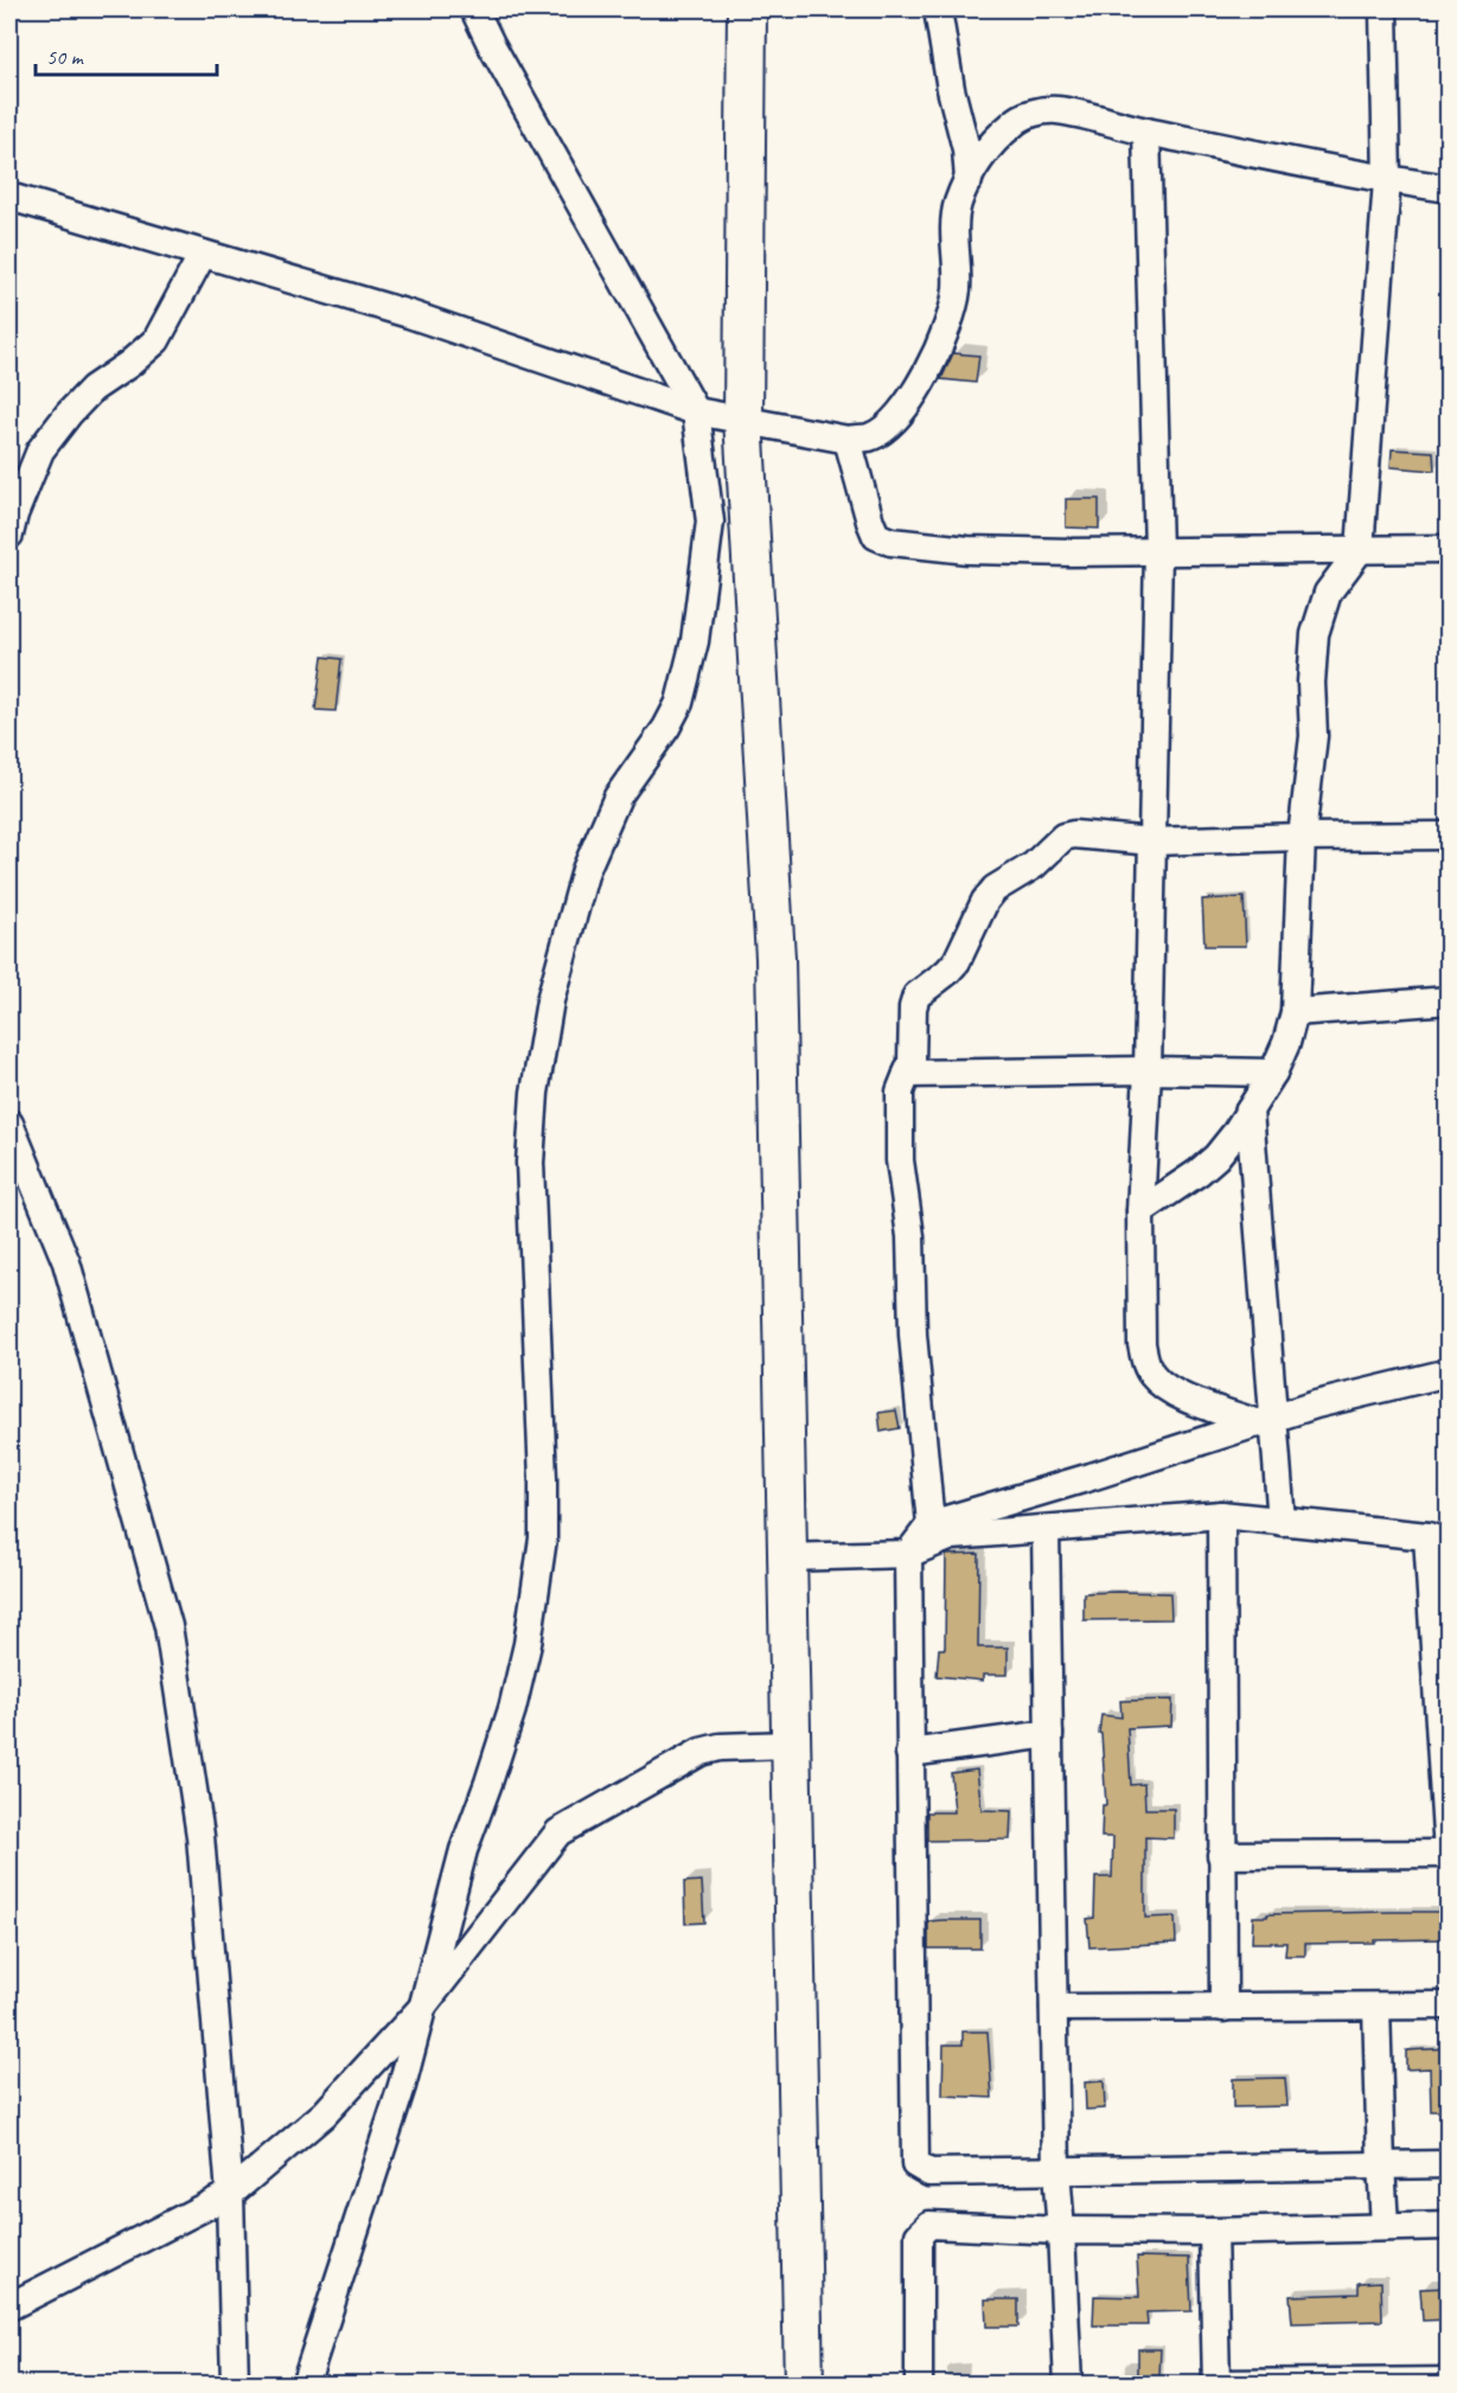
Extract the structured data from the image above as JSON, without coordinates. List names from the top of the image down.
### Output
{
  "scale_bar": "50 m"
}
